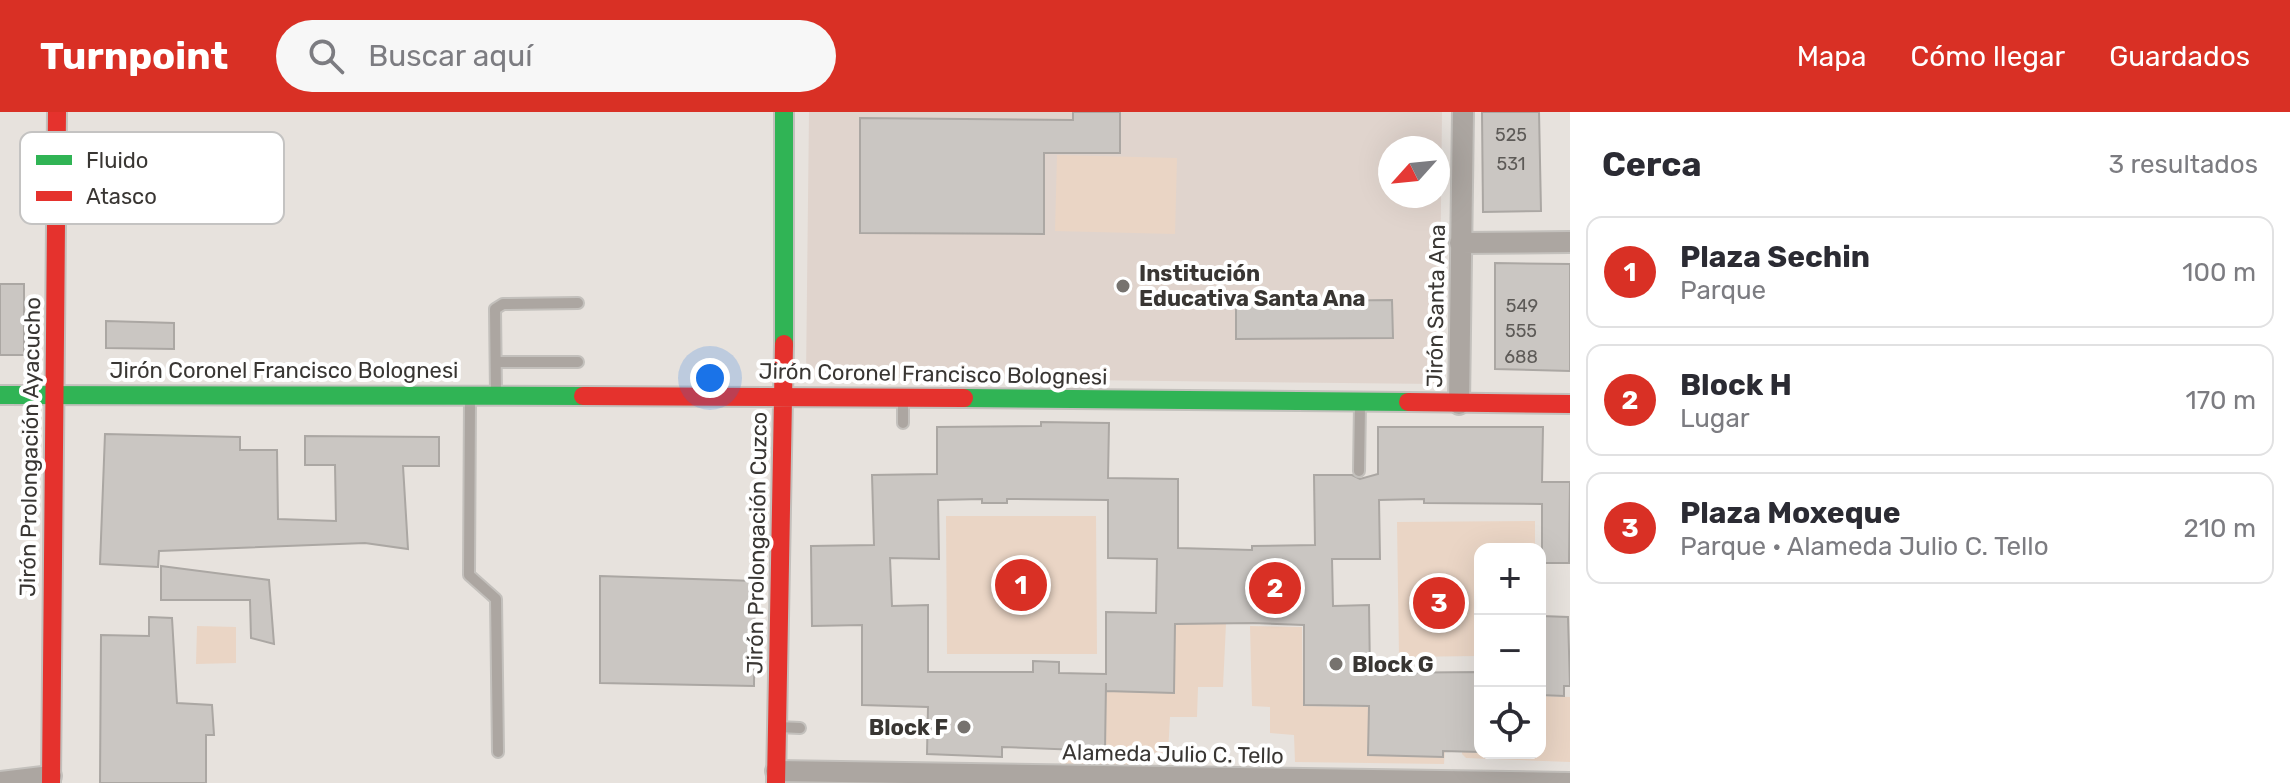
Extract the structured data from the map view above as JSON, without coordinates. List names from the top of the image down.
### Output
{
  "streets": {
    "street": [
      "Jirón Santa Ana",
      "Jirón Coronel Francisco Bolognesi",
      "Jirón Prolongación Ayacucho",
      "Jirón Prolongación Cuzco",
      "Alameda Julio C. Tello"
    ]
  },
  "crossings": [
    ["Jirón Santa Ana", "Jirón Coronel Francisco Bolognesi"],
    ["Jirón Coronel Francisco Bolognesi", "Jirón Prolongación Ayacucho"],
    ["Jirón Coronel Francisco Bolognesi", "Jirón Prolongación Cuzco"],
    ["Jirón Prolongación Cuzco", "Alameda Julio C. Tello"]
  ],
  "places": ["Institución Educativa Santa Ana", "Block G", "Block F"],
  "house_numbers": [
    "525",
    "531",
    "549",
    "555",
    "688"
  ],
  "legend": ["Fluido", "Atasco"],
  "north": "bottom left",
  "page": {
    "header": "Turnpoint",
    "search": "Buscar aquí",
    "nav": ["Mapa", "Cómo llegar", "Guardados"],
    "heading": ["Cerca", "3 resultados"],
    "list": [
      {
        "mark": "1",
        "name": "Plaza Sechin",
        "note": "Parque",
        "value": "100 m"
      },
      {
        "mark": "2",
        "name": "Block H",
        "note": "Lugar",
        "value": "170 m"
      },
      {
        "mark": "3",
        "name": "Plaza Moxeque",
        "note": "Parque · Alameda Julio C. Tello",
        "value": "210 m"
      }
    ],
    "map_buttons": ["+", "−"],
    "pins": ["1", "2", "3"]
  }
}
